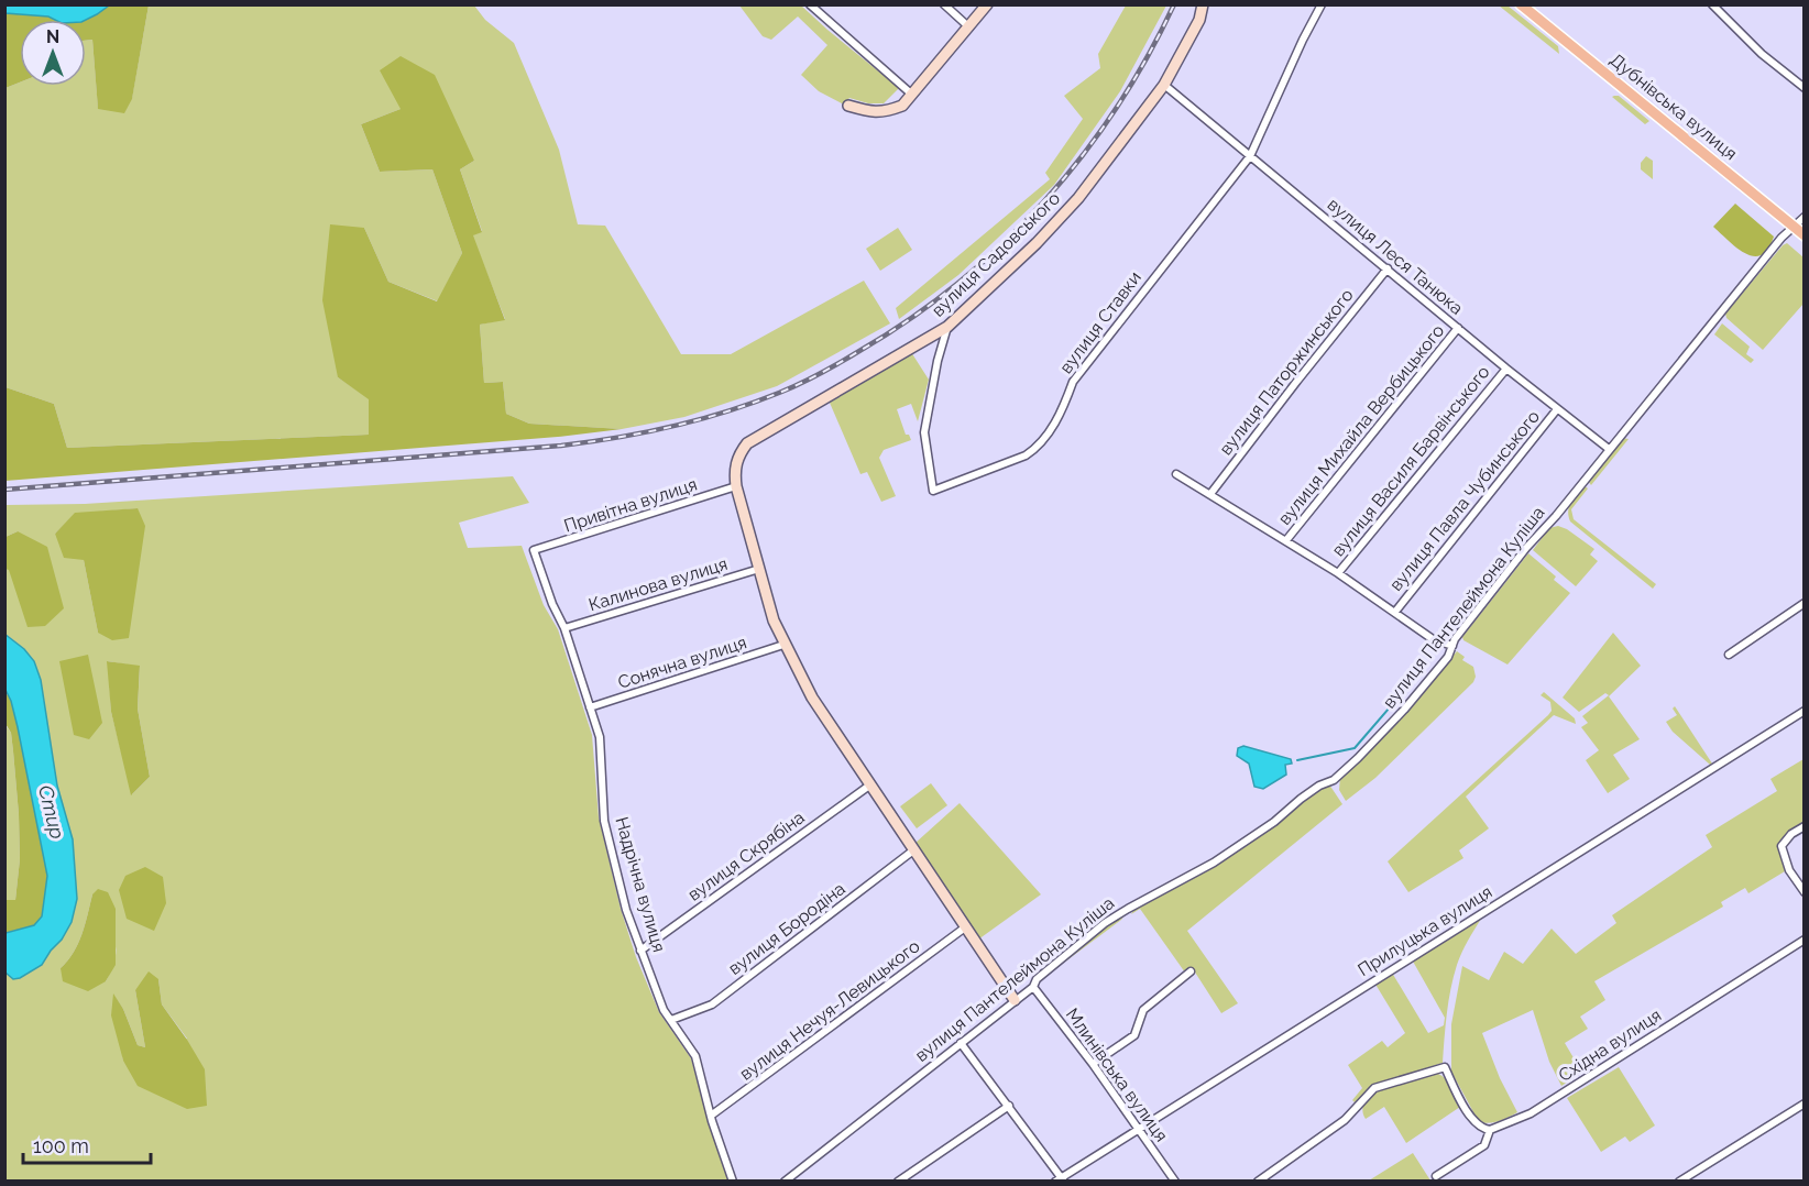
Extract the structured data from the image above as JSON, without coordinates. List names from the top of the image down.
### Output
{
  "streets": {
    "main road": ["Дубнівська вулиця"],
    "street": [
      "вулиця Садовського",
      "вулиця Леся Танюка",
      "вулиця Ставки",
      "вулиця Паторжинського",
      "вулиця Михайла Вербицького",
      "вулиця Василя Барвінського",
      "вулиця Павла Чубинського",
      "Привітна вулиця",
      "Калинова вулиця",
      "вулиця Пантелеймона Куліша",
      "Сонячна вулиця",
      "вулиця Скрябіна",
      "Надрічна вулиця",
      "вулиця Бородіна",
      "Прилуцька вулиця",
      "вулиця Нечуя-Левицького",
      "Східна вулиця",
      "Млинівська вулиця"
    ]
  },
  "crossings": [
    ["Дубнівська вулиця", "вулиця Пантелеймона Куліша"],
    ["вулиця Садовського", "вулиця Леся Танюка"],
    ["вулиця Садовського", "вулиця Ставки"],
    ["вулиця Садовського", "Привітна вулиця"],
    ["вулиця Леся Танюка", "вулиця Ставки"],
    ["вулиця Леся Танюка", "вулиця Паторжинського"],
    ["вулиця Леся Танюка", "вулиця Михайла Вербицького"],
    ["вулиця Леся Танюка", "вулиця Василя Барвінського"],
    ["вулиця Леся Танюка", "вулиця Павла Чубинського"],
    ["вулиця Леся Танюка", "вулиця Пантелеймона Куліша"],
    ["Привітна вулиця", "Надрічна вулиця"],
    ["Калинова вулиця", "Надрічна вулиця"],
    ["вулиця Пантелеймона Куліша", "Прилуцька вулиця"],
    ["вулиця Пантелеймона Куліша", "Млинівська вулиця"],
    ["Сонячна вулиця", "Надрічна вулиця"],
    ["вулиця Скрябіна", "Надрічна вулиця"],
    ["Надрічна вулиця", "вулиця Бородіна"],
    ["Надрічна вулиця", "вулиця Нечуя-Левицького"],
    ["Прилуцька вулиця", "Млинівська вулиця"]
  ],
  "water": ["Стир"],
  "scale_bar": "100 m",
  "north": "top"
}
